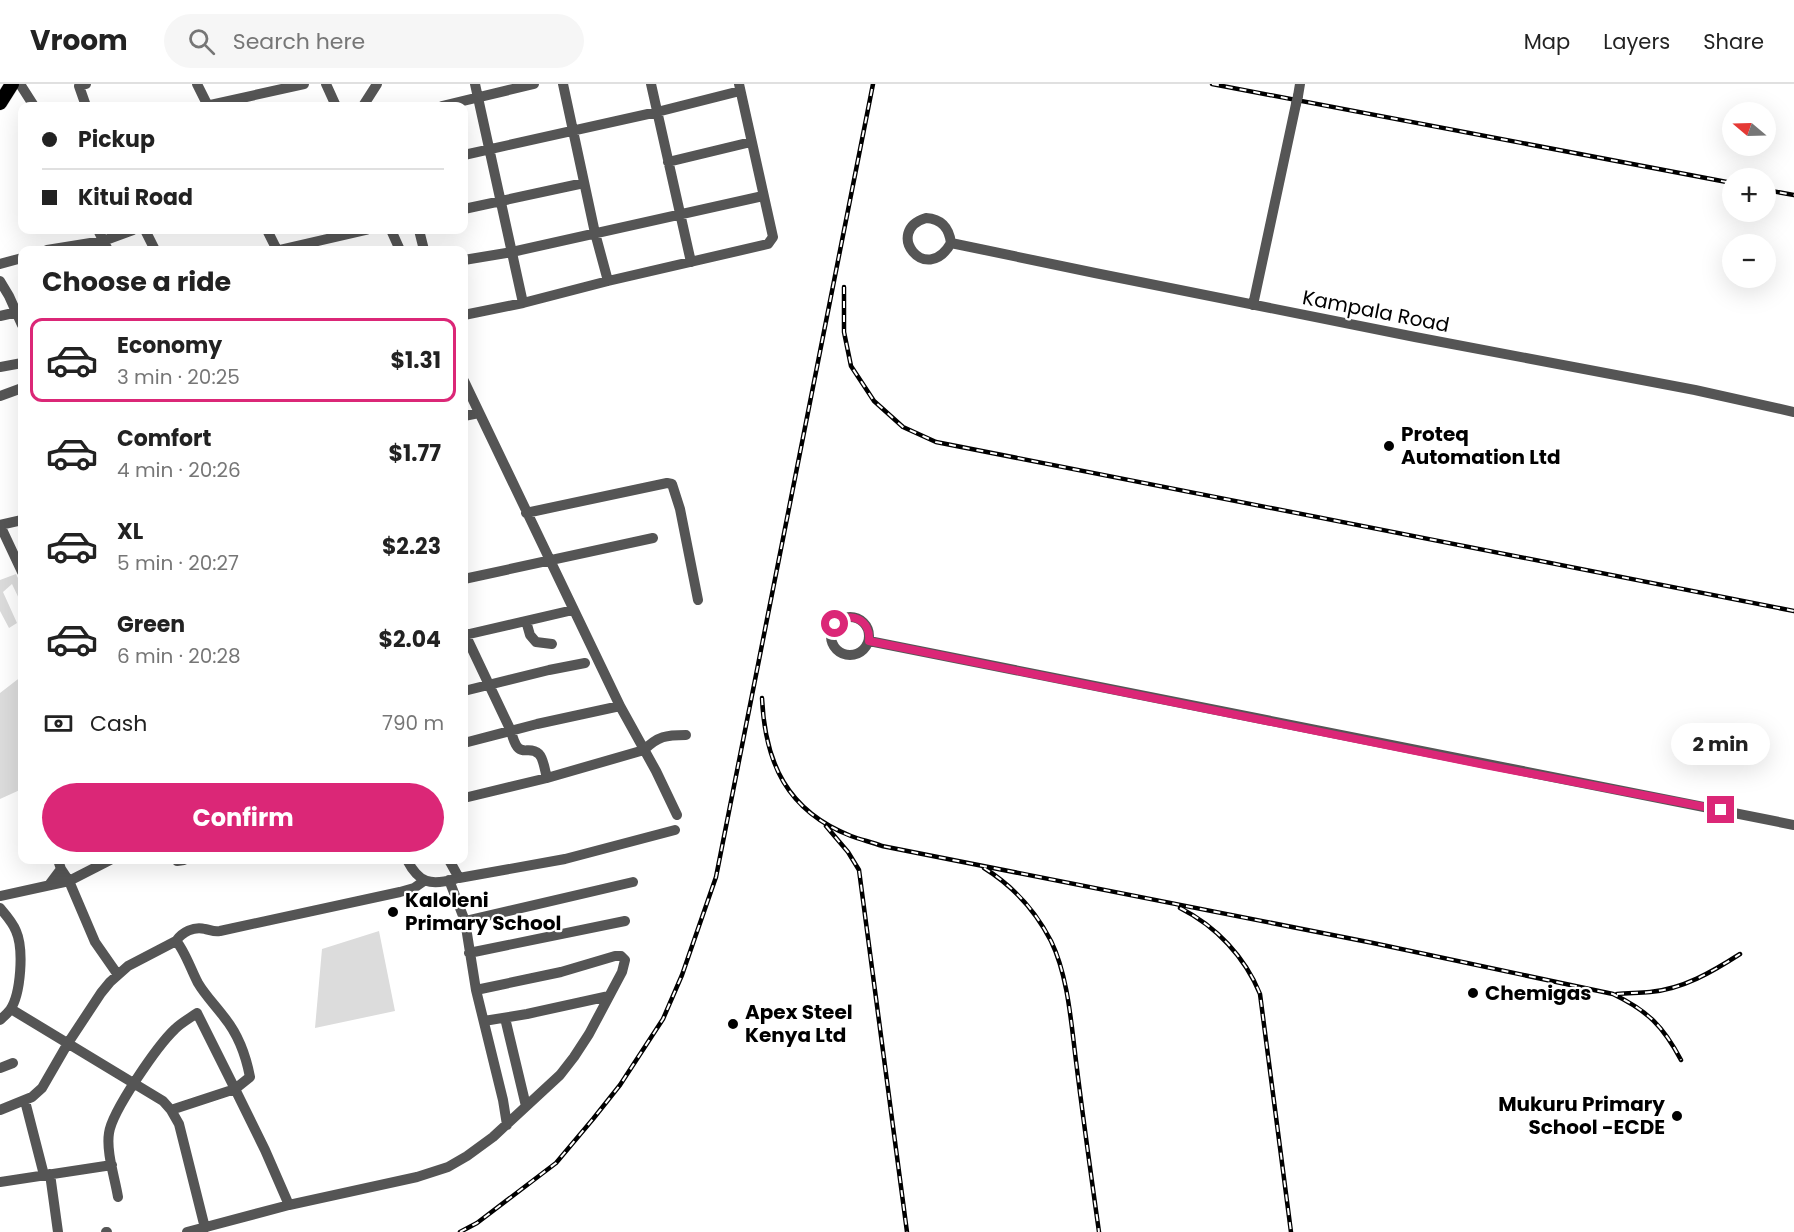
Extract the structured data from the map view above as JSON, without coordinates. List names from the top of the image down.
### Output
{
  "streets": {
    "street": ["Kampala Road"]
  },
  "places": [
    "Proteq Automation Ltd",
    "Kaloleni Primary School",
    "Chemigas",
    "Apex Steel Kenya Ltd",
    "Mukuru Primary School -ECDE"
  ],
  "north": "left",
  "page": {
    "header": "Vroom",
    "search": "Search here",
    "nav": ["Map", "Layers", "Share"],
    "map_buttons": ["+", "−"],
    "banner": ["Pickup", "Kitui Road"],
    "heading": "Choose a ride",
    "list": [
      {
        "name": "Economy",
        "note": "3 min · 20:25",
        "value": "$1.31"
      },
      {
        "name": "Comfort",
        "note": "4 min · 20:26",
        "value": "$1.77"
      },
      {
        "name": "XL",
        "note": "5 min · 20:27",
        "value": "$2.23"
      },
      {
        "name": "Green",
        "note": "6 min · 20:28",
        "value": "$2.04"
      }
    ],
    "pay": ["Cash", "790 m"],
    "bubble": "2 min",
    "buttons": "Confirm"
  }
}
